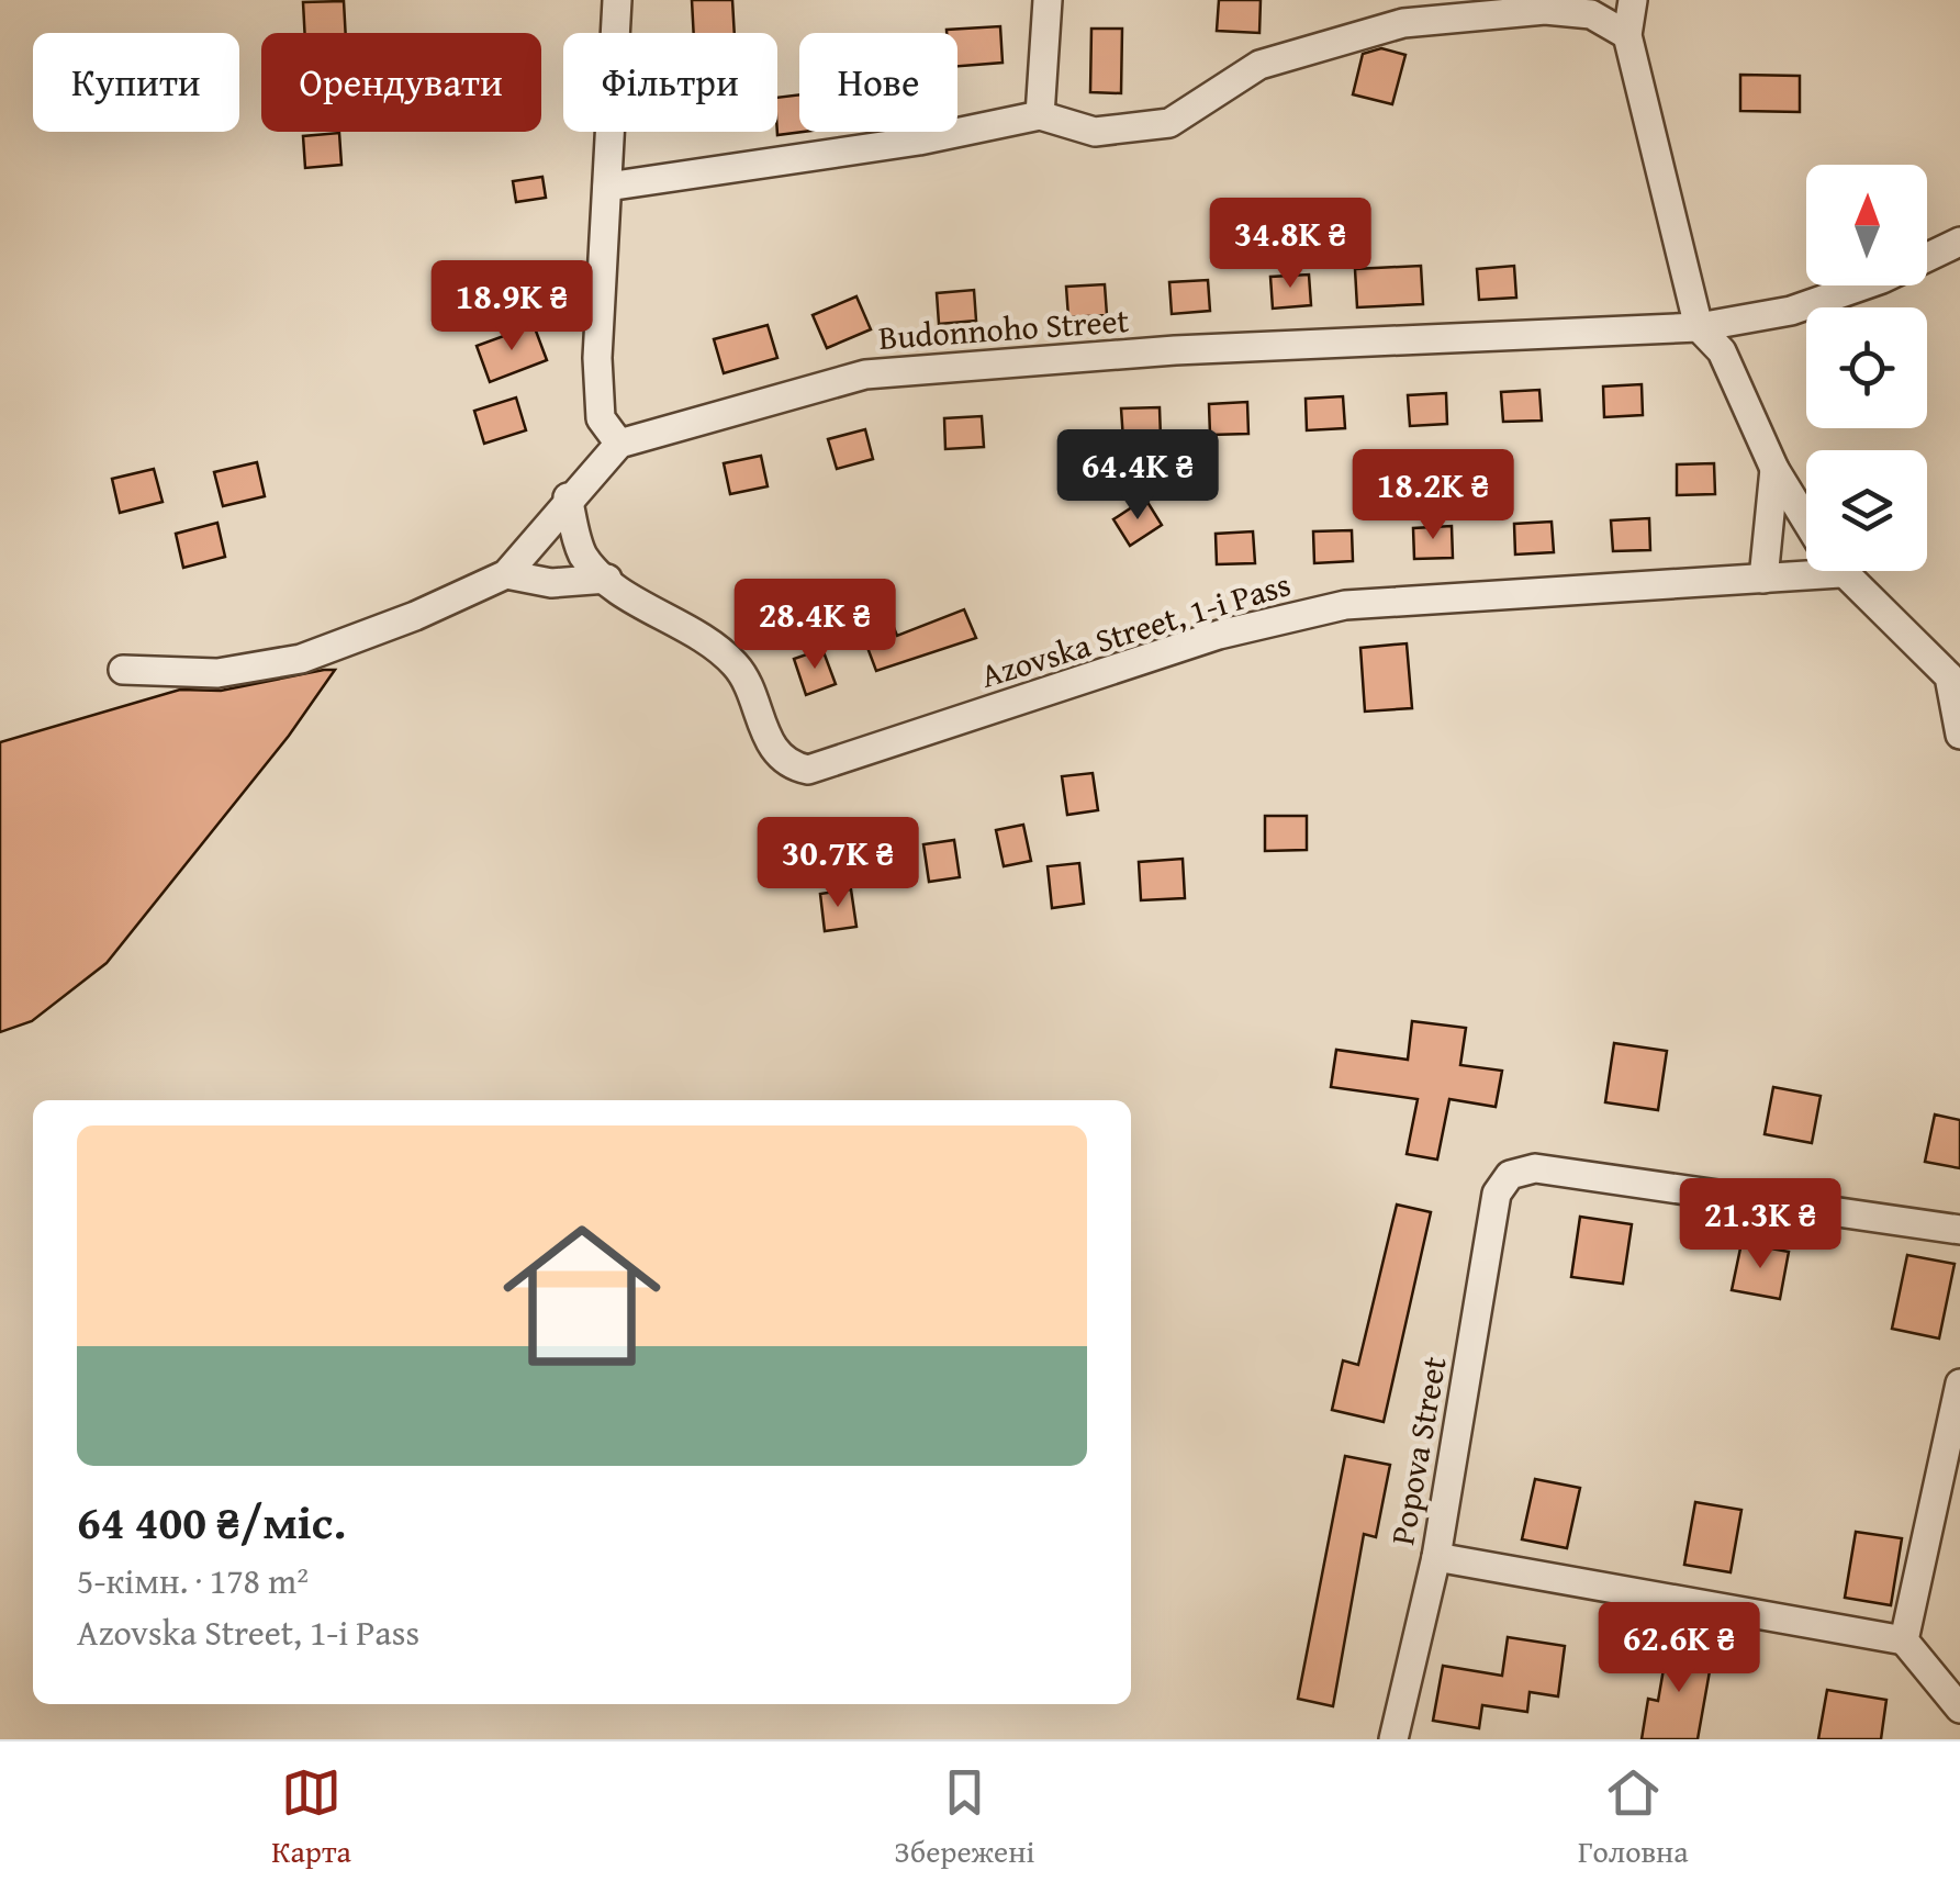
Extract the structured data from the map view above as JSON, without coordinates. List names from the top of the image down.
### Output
{
  "streets": {
    "street": ["Budonnoho Street", "Azovska Street, 1-i Pass", "Popova Street"]
  },
  "north": "top",
  "page": {
    "chip": [
      "Купити",
      "Орендувати",
      "Фільтри",
      "Нове"
    ],
    "price": [
      "34.8K ₴",
      "18.9K ₴",
      "64.4K ₴",
      "18.2K ₴",
      "28.4K ₴",
      "30.7K ₴",
      "21.3K ₴",
      "62.6K ₴"
    ],
    "list": [
      {
        "name": "64 400 ₴/міс.",
        "note": "5-кімн. · 178 m² · Azovska Street, 1-i Pass"
      }
    ],
    "tabs": ["Карта", "Збережені", "Головна"]
  }
}
